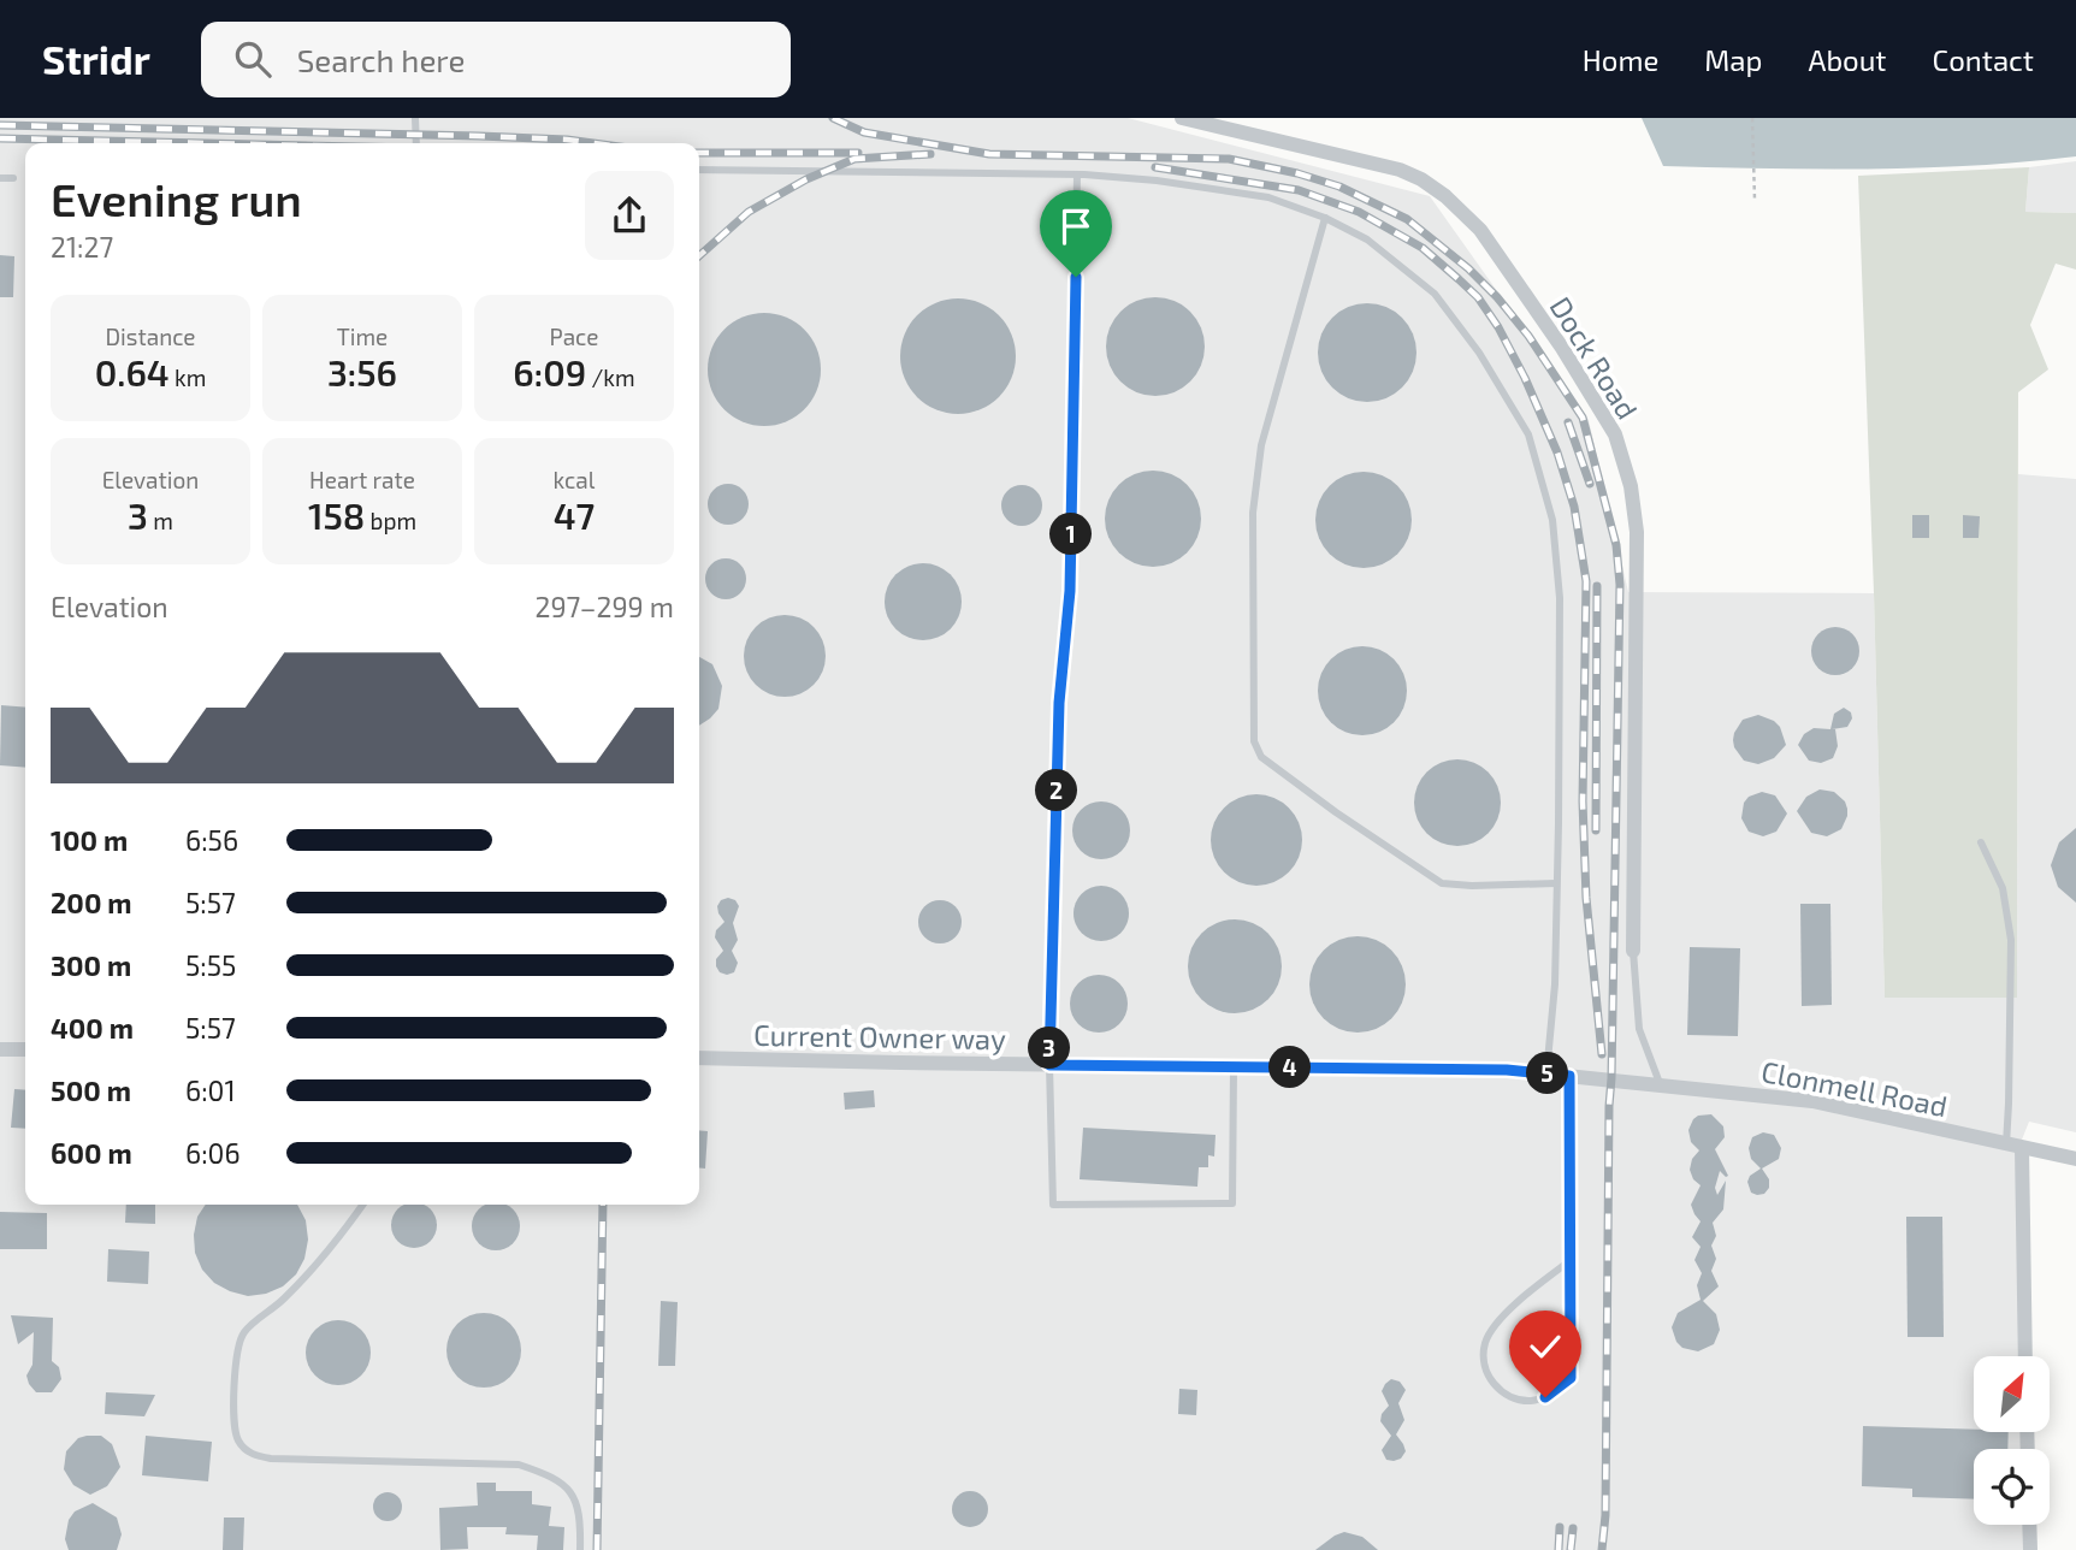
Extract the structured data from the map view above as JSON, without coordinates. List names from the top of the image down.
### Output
{
  "streets": {
    "street": ["Dock Road", "Current Owner way", "Clonmell Road"]
  },
  "crossings": [
    ["Current Owner way", "Clonmell Road"]
  ],
  "north": "top right",
  "page": {
    "header": "Stridr",
    "search": "Search here",
    "nav": [
      "Home",
      "Map",
      "About",
      "Contact"
    ],
    "heading": ["Evening run", "21:27"],
    "stats": [
      ["Distance", "0.64 km"],
      ["Time", "3:56"],
      ["Pace", "6:09 /km"],
      ["Elevation", "3 m"],
      ["Heart rate", "158 bpm"],
      ["kcal", "47"]
    ],
    "pins": [
      "1",
      "2",
      "3",
      "4",
      "5"
    ],
    "chart": ["Elevation", "297–299 m"],
    "list": [
      {
        "name": "100 m",
        "note": "6:56"
      },
      {
        "name": "200 m",
        "note": "5:57"
      },
      {
        "name": "300 m",
        "note": "5:55"
      },
      {
        "name": "400 m",
        "note": "5:57"
      },
      {
        "name": "500 m",
        "note": "6:01"
      },
      {
        "name": "600 m",
        "note": "6:06"
      }
    ]
  }
}
